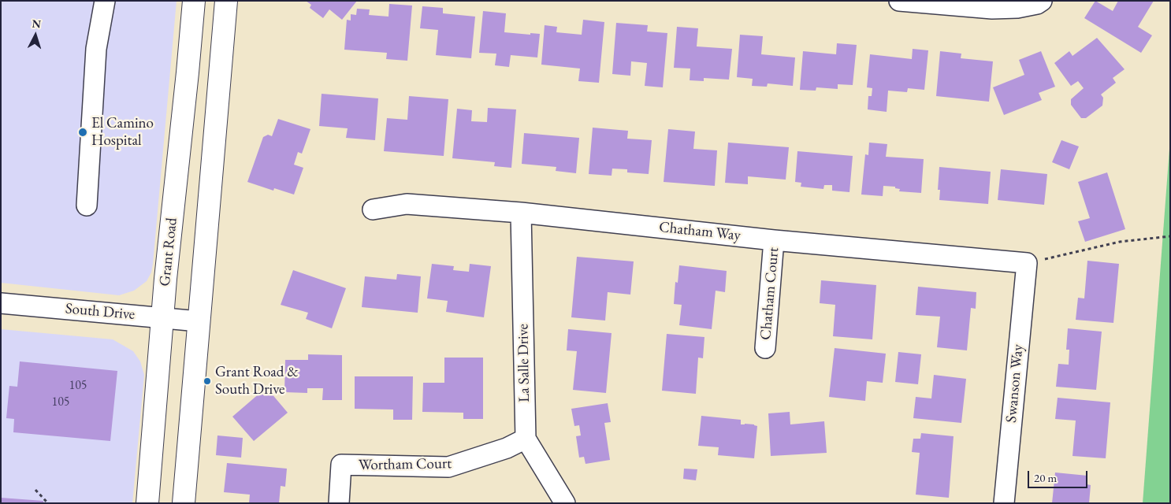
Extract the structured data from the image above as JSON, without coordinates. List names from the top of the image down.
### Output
{
  "streets": {
    "main road": ["Grant Road"],
    "street": [
      "Chatham Way",
      "Chatham Court",
      "South Drive",
      "La Salle Drive",
      "Swanson Way",
      "Wortham Court"
    ]
  },
  "crossings": [
    ["Chatham Way", "Chatham Court"],
    ["Chatham Way", "La Salle Drive"],
    ["Chatham Way", "Swanson Way"],
    ["Grant Road", "South Drive"],
    ["La Salle Drive", "Wortham Court"]
  ],
  "places": ["El Camino Hospital", "Grant Road & South Drive"],
  "house_numbers": ["105", "105"],
  "scale_bar": "20 m",
  "north": "top"
}
